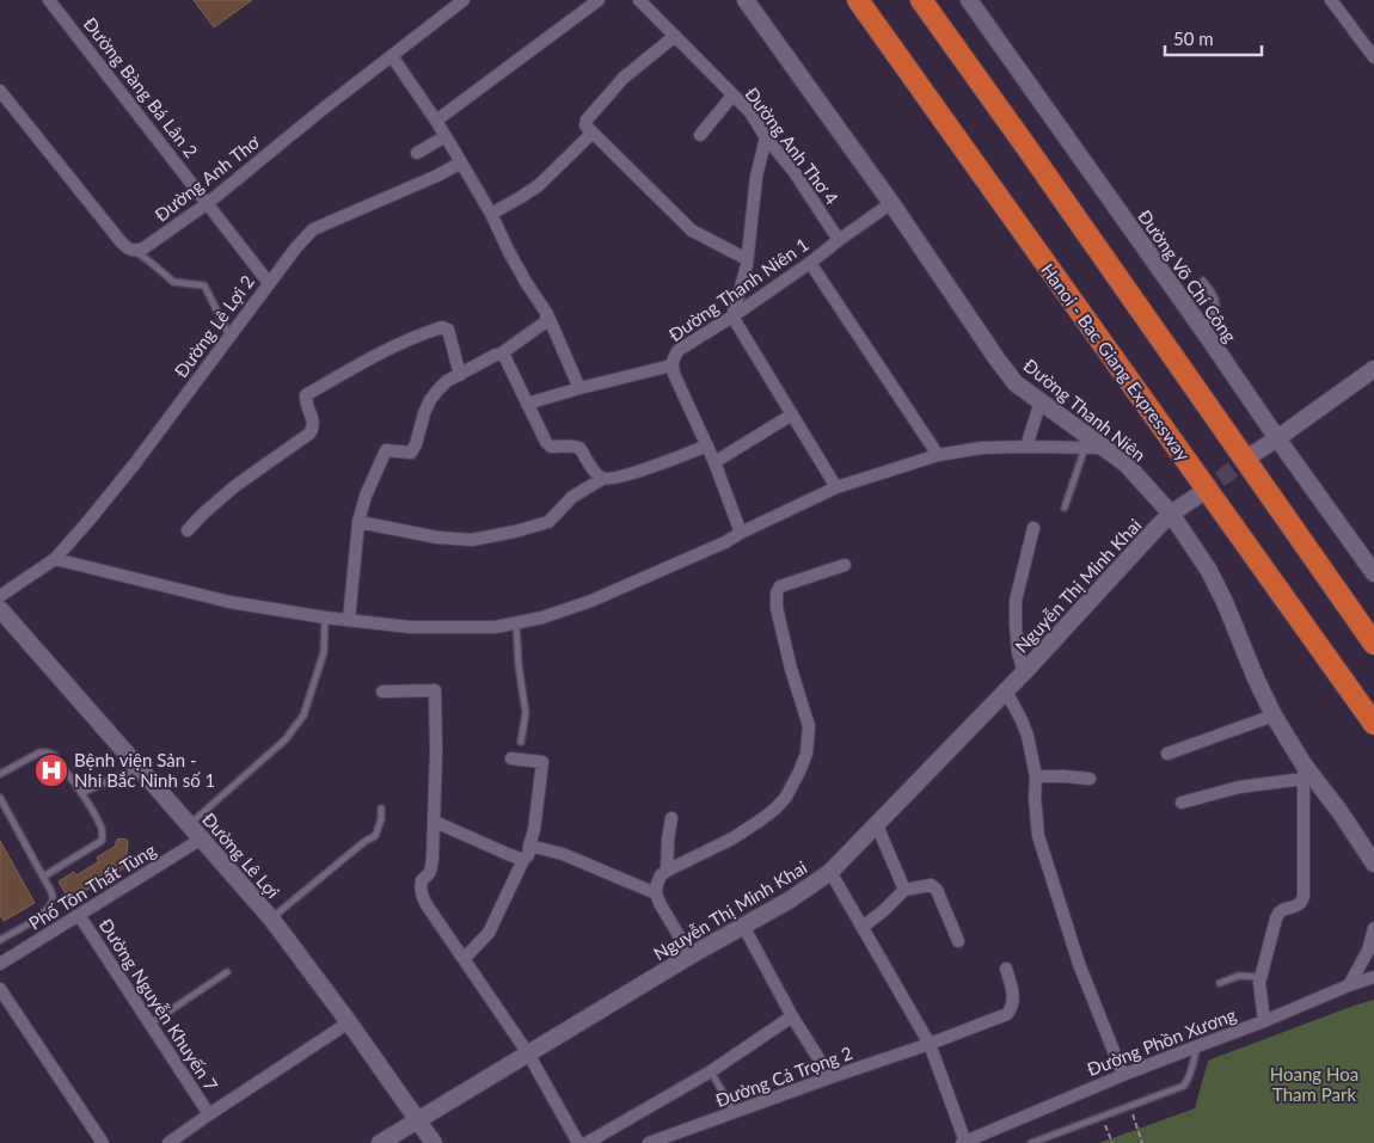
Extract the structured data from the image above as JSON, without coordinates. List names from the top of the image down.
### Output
{
  "streets": {
    "highway": ["Hanoi - Bac Giang Expressway"],
    "street": [
      "Đường Bàng Bá Lân 2",
      "Đường Anh Thơ 4",
      "Đường Anh Thơ",
      "Đường Võ Chí Công",
      "Đường Thanh Niên 1",
      "Đường Lê Lợi 2",
      "Đường Thanh Niên",
      "Nguyễn Thị Minh Khai",
      "Đường Lê Lợi",
      "Phố Tôn Thất Tùng",
      "Đường Nguyễn Khuyến 7",
      "Đường Phồn Xương",
      "Đường Cả Trọng 2"
    ]
  },
  "crossings": [
    ["Đường Bàng Bá Lân 2", "Đường Anh Thơ"],
    ["Đường Bàng Bá Lân 2", "Đường Lê Lợi 2"],
    ["Đường Anh Thơ 4", "Đường Thanh Niên 1"],
    ["Đường Thanh Niên 1", "Đường Thanh Niên"],
    ["Đường Thanh Niên", "Nguyễn Thị Minh Khai"],
    ["Nguyễn Thị Minh Khai", "Đường Lê Lợi"],
    ["Đường Lê Lợi", "Phố Tôn Thất Tùng"],
    ["Phố Tôn Thất Tùng", "Đường Nguyễn Khuyến 7"]
  ],
  "parks": ["Hoang Hoa Tham Park"],
  "places": {
    "hospital": ["Bệnh viện Sản - Nhi Bắc Ninh số 1"]
  },
  "scale_bar": "50 m"
}
